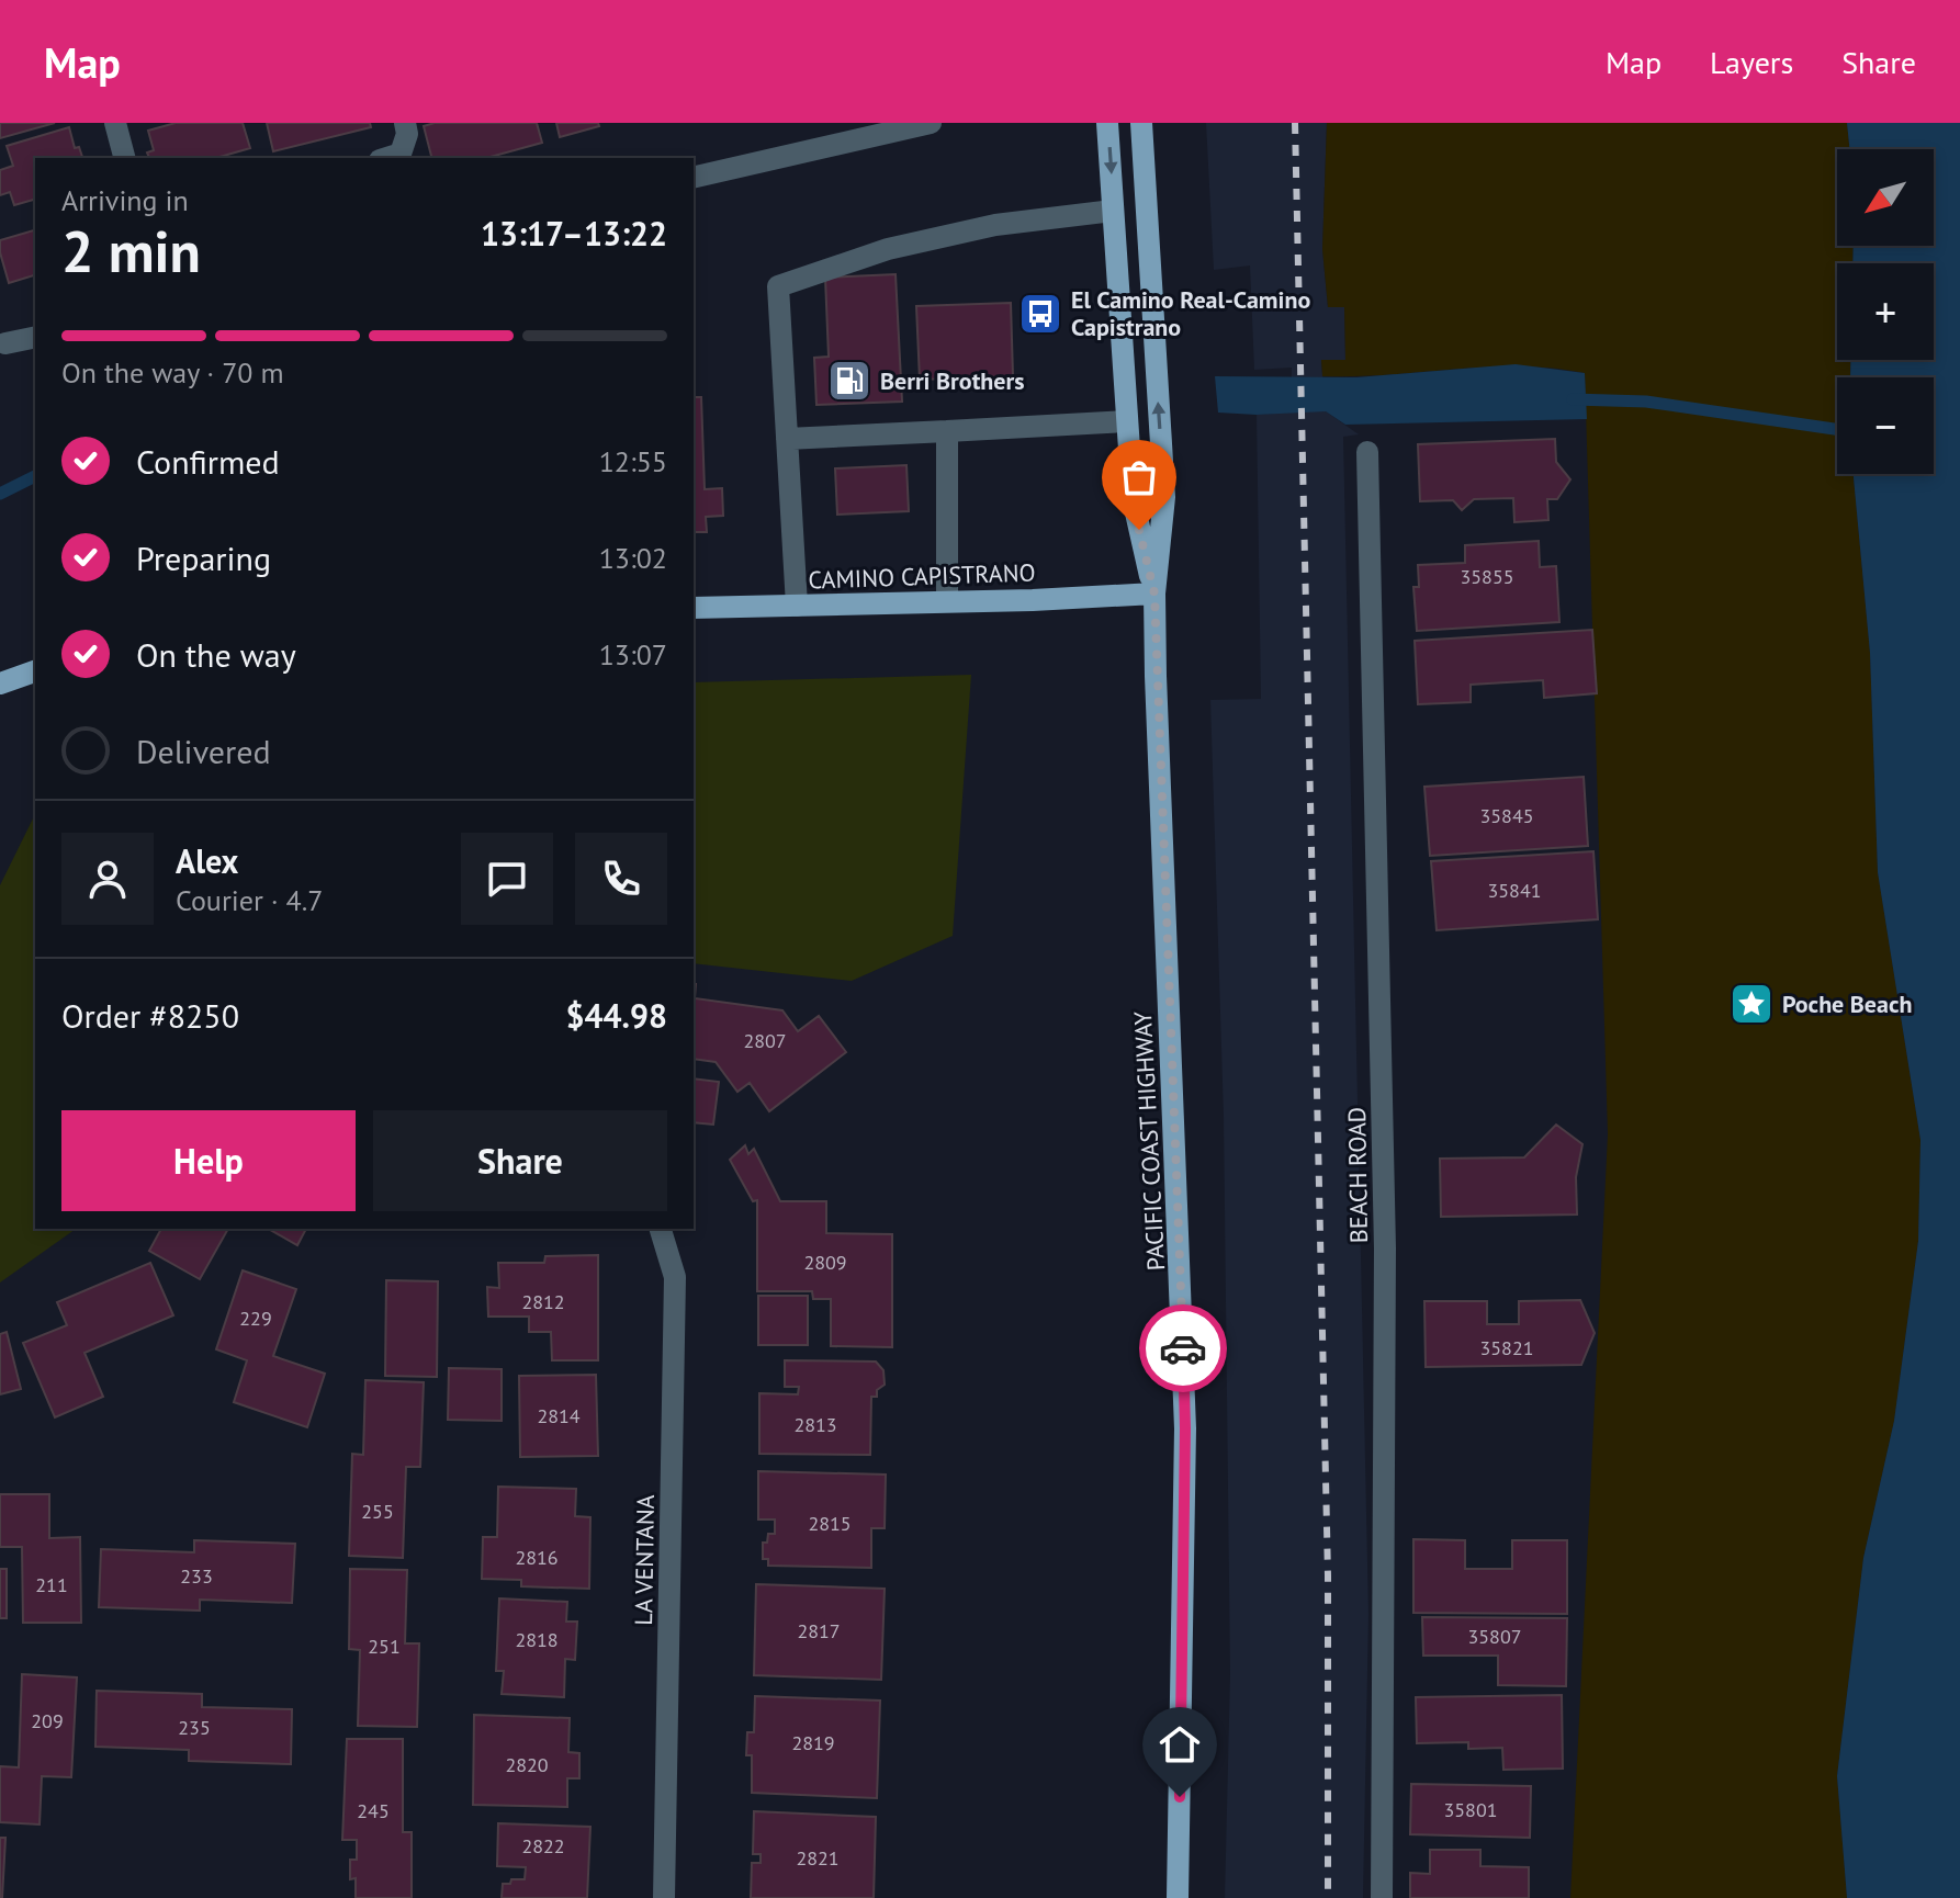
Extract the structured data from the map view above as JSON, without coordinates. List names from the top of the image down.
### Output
{
  "streets": {
    "main road": ["CAMINO CAPISTRANO", "PACIFIC COAST HIGHWAY"],
    "street": ["BEACH ROAD", "LA VENTANA"]
  },
  "crossings": [
    ["CAMINO CAPISTRANO", "PACIFIC COAST HIGHWAY"]
  ],
  "places": {
    "bus stop": ["El Camino Real-Camino Capistrano"],
    "fuel station": ["Berri Brothers"],
    "place": ["Poche Beach"]
  },
  "house_numbers": [
    "35855",
    "35845",
    "35841",
    "2807",
    "2809",
    "2812",
    "229",
    "35821",
    "2814",
    "2813",
    "255",
    "2815",
    "2816",
    "233",
    "211",
    "2817",
    "35807",
    "2818",
    "251",
    "209",
    "235",
    "2819",
    "2820",
    "35801",
    "245",
    "2822",
    "2821"
  ],
  "north": "bottom left",
  "page": {
    "header": "Map",
    "nav": ["Map", "Layers", "Share"],
    "map_buttons": ["+", "−"],
    "heading": ["2 min", "Arriving in", "13:17–13:22"],
    "panel": [
      "Alex",
      "Courier · 4.7",
      "Order #8250",
      "$44.98"
    ],
    "bar": "On the way · 70 m",
    "list": [
      ["Confirmed", "12:55"],
      ["Preparing", "13:02"],
      ["On the way", "13:07"],
      "Delivered"
    ],
    "buttons": ["Help", "Share"]
  }
}
